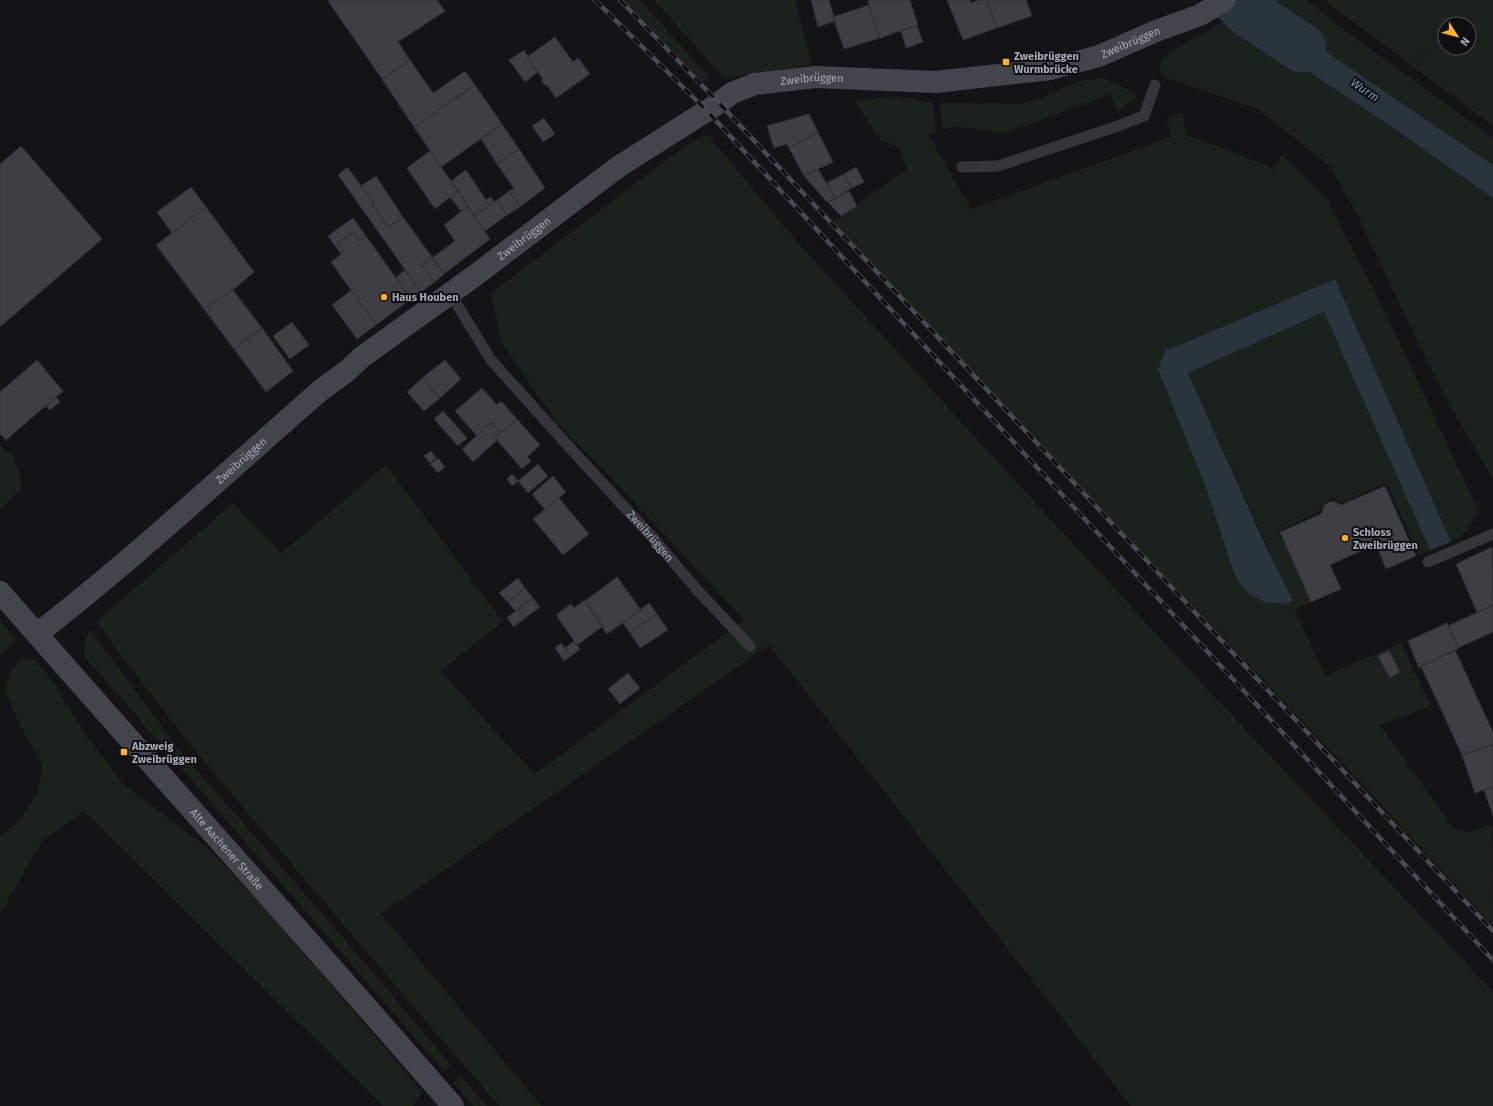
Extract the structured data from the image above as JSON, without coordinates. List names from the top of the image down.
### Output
{
  "streets": {
    "street": ["Zweibrüggen", "Alte Aachener Straße"]
  },
  "crossings": [
    ["Zweibrüggen", "Alte Aachener Straße"]
  ],
  "water": ["Wurm"],
  "places": {
    "transit": ["Zweibrüggen Wurmbrücke", "Abzweig Zweibrüggen"],
    "other": ["Haus Houben", "Schloss Zweibrüggen"]
  },
  "north": "bottom right"
}
